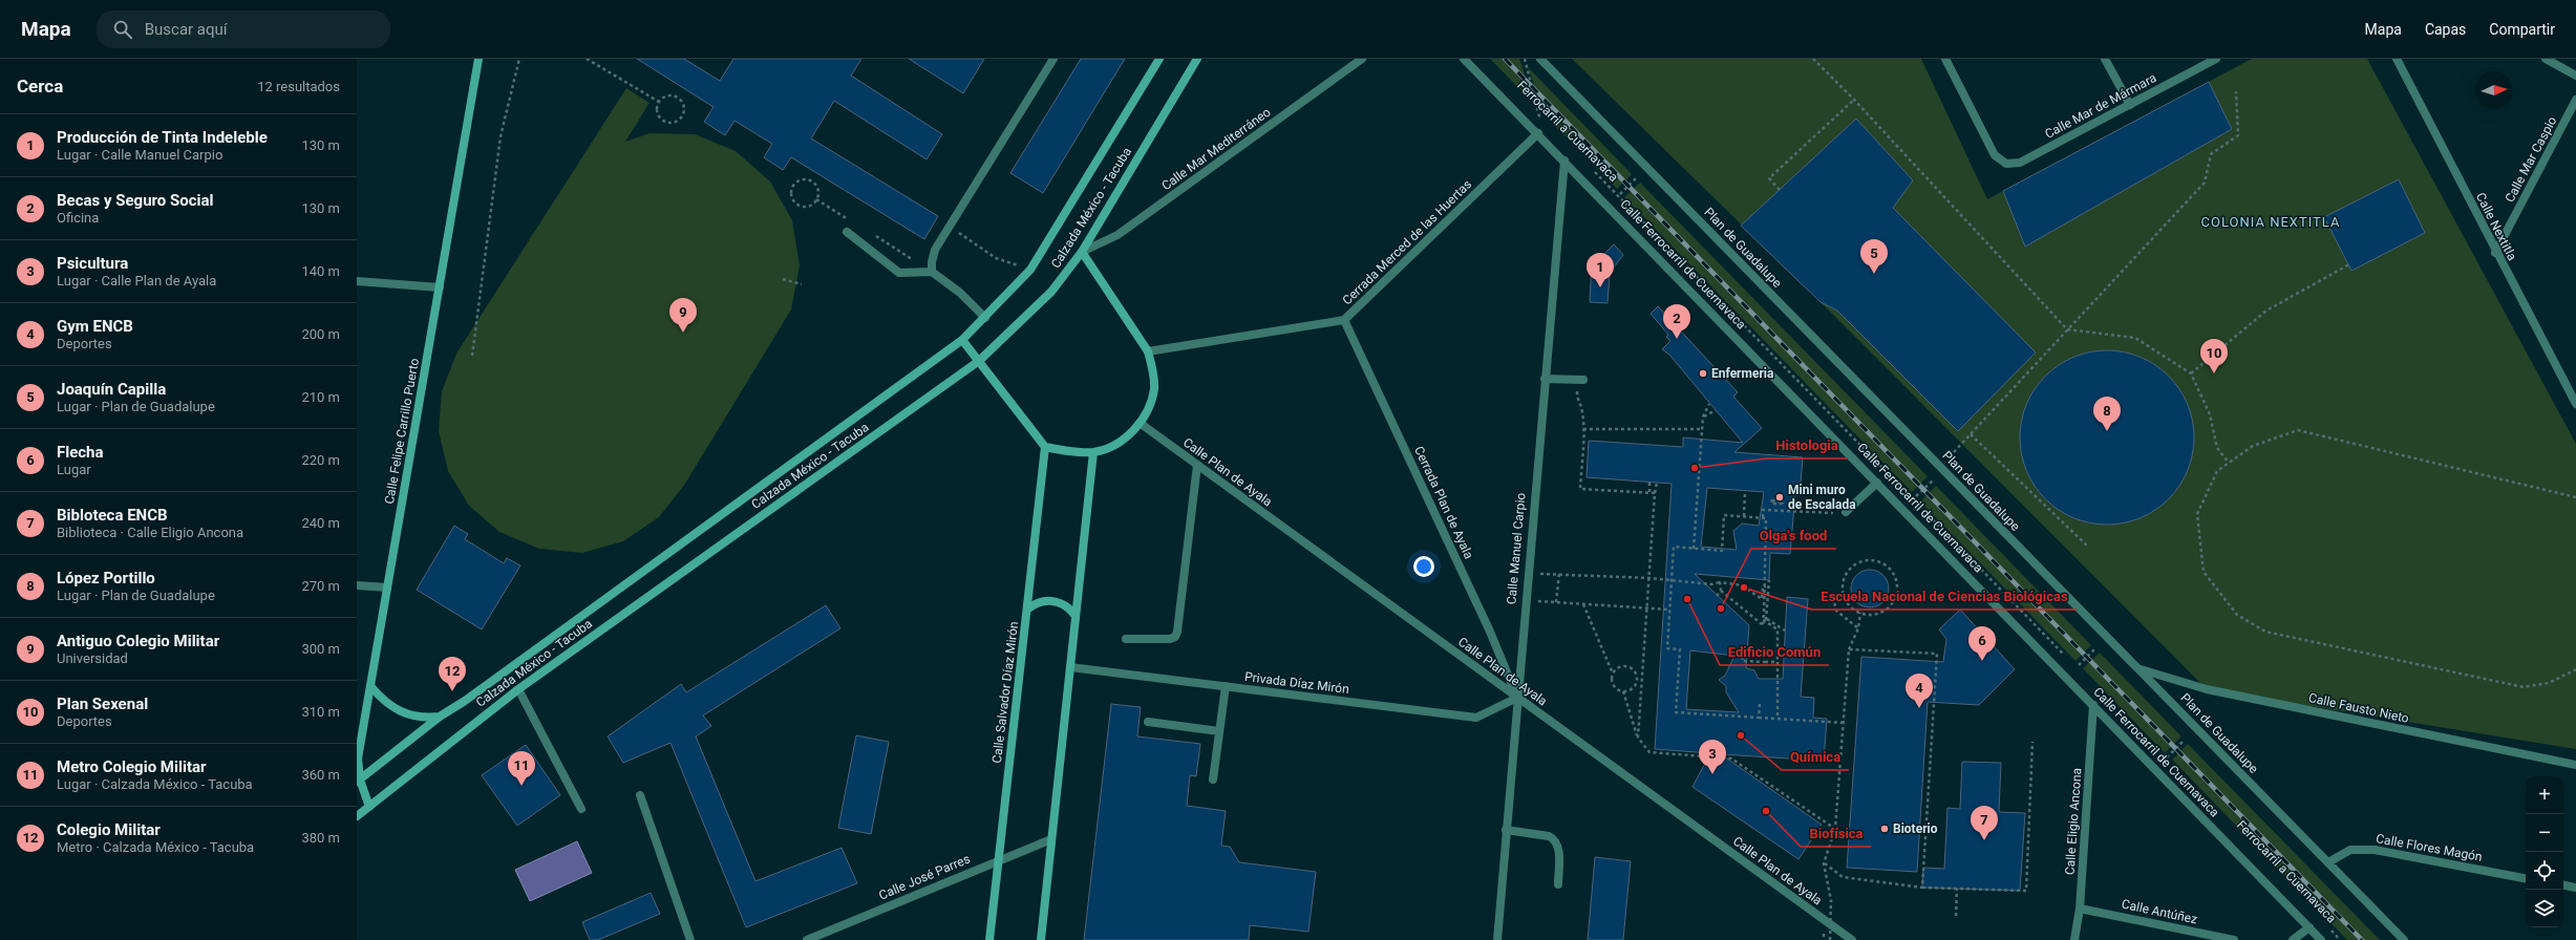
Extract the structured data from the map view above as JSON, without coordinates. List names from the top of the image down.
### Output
{
  "streets": {
    "main road": ["Calzada México - Tacuba", "Calle Felipe Carrillo Puerto", "Calle Salvador Díaz Mirón"],
    "street": [
      "Calle Mar de Mármara",
      "Calle Mar Mediterráneo",
      "Calle Mar Caspio",
      "Calle Nextitla",
      "Cerrada Merced de las Huertas",
      "Plan de Guadalupe",
      "Calle Ferrocarril de Cuernavaca",
      "Calle Plan de Ayala",
      "Cerrada Plan de Ayala",
      "Calle Manuel Carpio",
      "Privada Díaz Mirón",
      "Calle Fausto Nieto",
      "Calle Eligio Ancona",
      "Calle Flores Magón",
      "Calle José Parres",
      "Calle Antúñez"
    ],
    "path": ["Ferrocarril a Cuernavaca"]
  },
  "crossings": [
    ["Calle Mar Mediterráneo", "Calzada México - Tacuba"],
    ["Calle Mar Caspio", "Calle Nextitla"],
    ["Calzada México - Tacuba", "Calle Felipe Carrillo Puerto"],
    ["Cerrada Merced de las Huertas", "Calle Ferrocarril de Cuernavaca"],
    ["Cerrada Merced de las Huertas", "Cerrada Plan de Ayala"],
    ["Plan de Guadalupe", "Calle Fausto Nieto"],
    ["Plan de Guadalupe", "Calle Flores Magón"],
    ["Calle Ferrocarril de Cuernavaca", "Calle Manuel Carpio"],
    ["Calle Ferrocarril de Cuernavaca", "Calle Eligio Ancona"],
    ["Calle Plan de Ayala", "Cerrada Plan de Ayala"],
    ["Calle Plan de Ayala", "Calle Manuel Carpio"],
    ["Calle Plan de Ayala", "Privada Díaz Mirón"],
    ["Cerrada Plan de Ayala", "Calle Manuel Carpio"],
    ["Cerrada Plan de Ayala", "Privada Díaz Mirón"],
    ["Calle Manuel Carpio", "Privada Díaz Mirón"],
    ["Calle Salvador Díaz Mirón", "Calle José Parres"],
    ["Calle Eligio Ancona", "Calle Antúñez"]
  ],
  "districts": ["COLONIA NEXTITLA"],
  "places": [
    "Enfermeria",
    "Histologia",
    "Mini muro de Escalada",
    "Escuela Nacional de Ciencias Biológicas",
    "Edificio Común",
    "Olga's food",
    "Química",
    "Biofísica",
    "Bioterio"
  ],
  "north": "right",
  "page": {
    "header": "Mapa",
    "search": "Buscar aquí",
    "nav": ["Mapa", "Capas", "Compartir"],
    "heading": ["Cerca", "12 resultados"],
    "list": [
      {
        "mark": "1",
        "name": "Producción de Tinta Indeleble",
        "note": "Lugar · Calle Manuel Carpio",
        "value": "130 m"
      },
      {
        "mark": "2",
        "name": "Becas y Seguro Social",
        "note": "Oficina",
        "value": "130 m"
      },
      {
        "mark": "3",
        "name": "Psicultura",
        "note": "Lugar · Calle Plan de Ayala",
        "value": "140 m"
      },
      {
        "mark": "4",
        "name": "Gym ENCB",
        "note": "Deportes",
        "value": "200 m"
      },
      {
        "mark": "5",
        "name": "Joaquín Capilla",
        "note": "Lugar · Plan de Guadalupe",
        "value": "210 m"
      },
      {
        "mark": "6",
        "name": "Flecha",
        "note": "Lugar",
        "value": "220 m"
      },
      {
        "mark": "7",
        "name": "Bibloteca ENCB",
        "note": "Biblioteca · Calle Eligio Ancona",
        "value": "240 m"
      },
      {
        "mark": "8",
        "name": "López Portillo",
        "note": "Lugar · Plan de Guadalupe",
        "value": "270 m"
      },
      {
        "mark": "9",
        "name": "Antiguo Colegio Militar",
        "note": "Universidad",
        "value": "300 m"
      },
      {
        "mark": "10",
        "name": "Plan Sexenal",
        "note": "Deportes",
        "value": "310 m"
      },
      {
        "mark": "11",
        "name": "Metro Colegio Militar",
        "note": "Lugar · Calzada México - Tacuba",
        "value": "360 m"
      },
      {
        "mark": "12",
        "name": "Colegio Militar",
        "note": "Metro · Calzada México - Tacuba",
        "value": "380 m"
      }
    ],
    "pins": [
      "5",
      "1",
      "9",
      "2",
      "10",
      "8",
      "6",
      "12",
      "4",
      "3",
      "11",
      "7"
    ],
    "map_buttons": ["+", "−"]
  }
}
